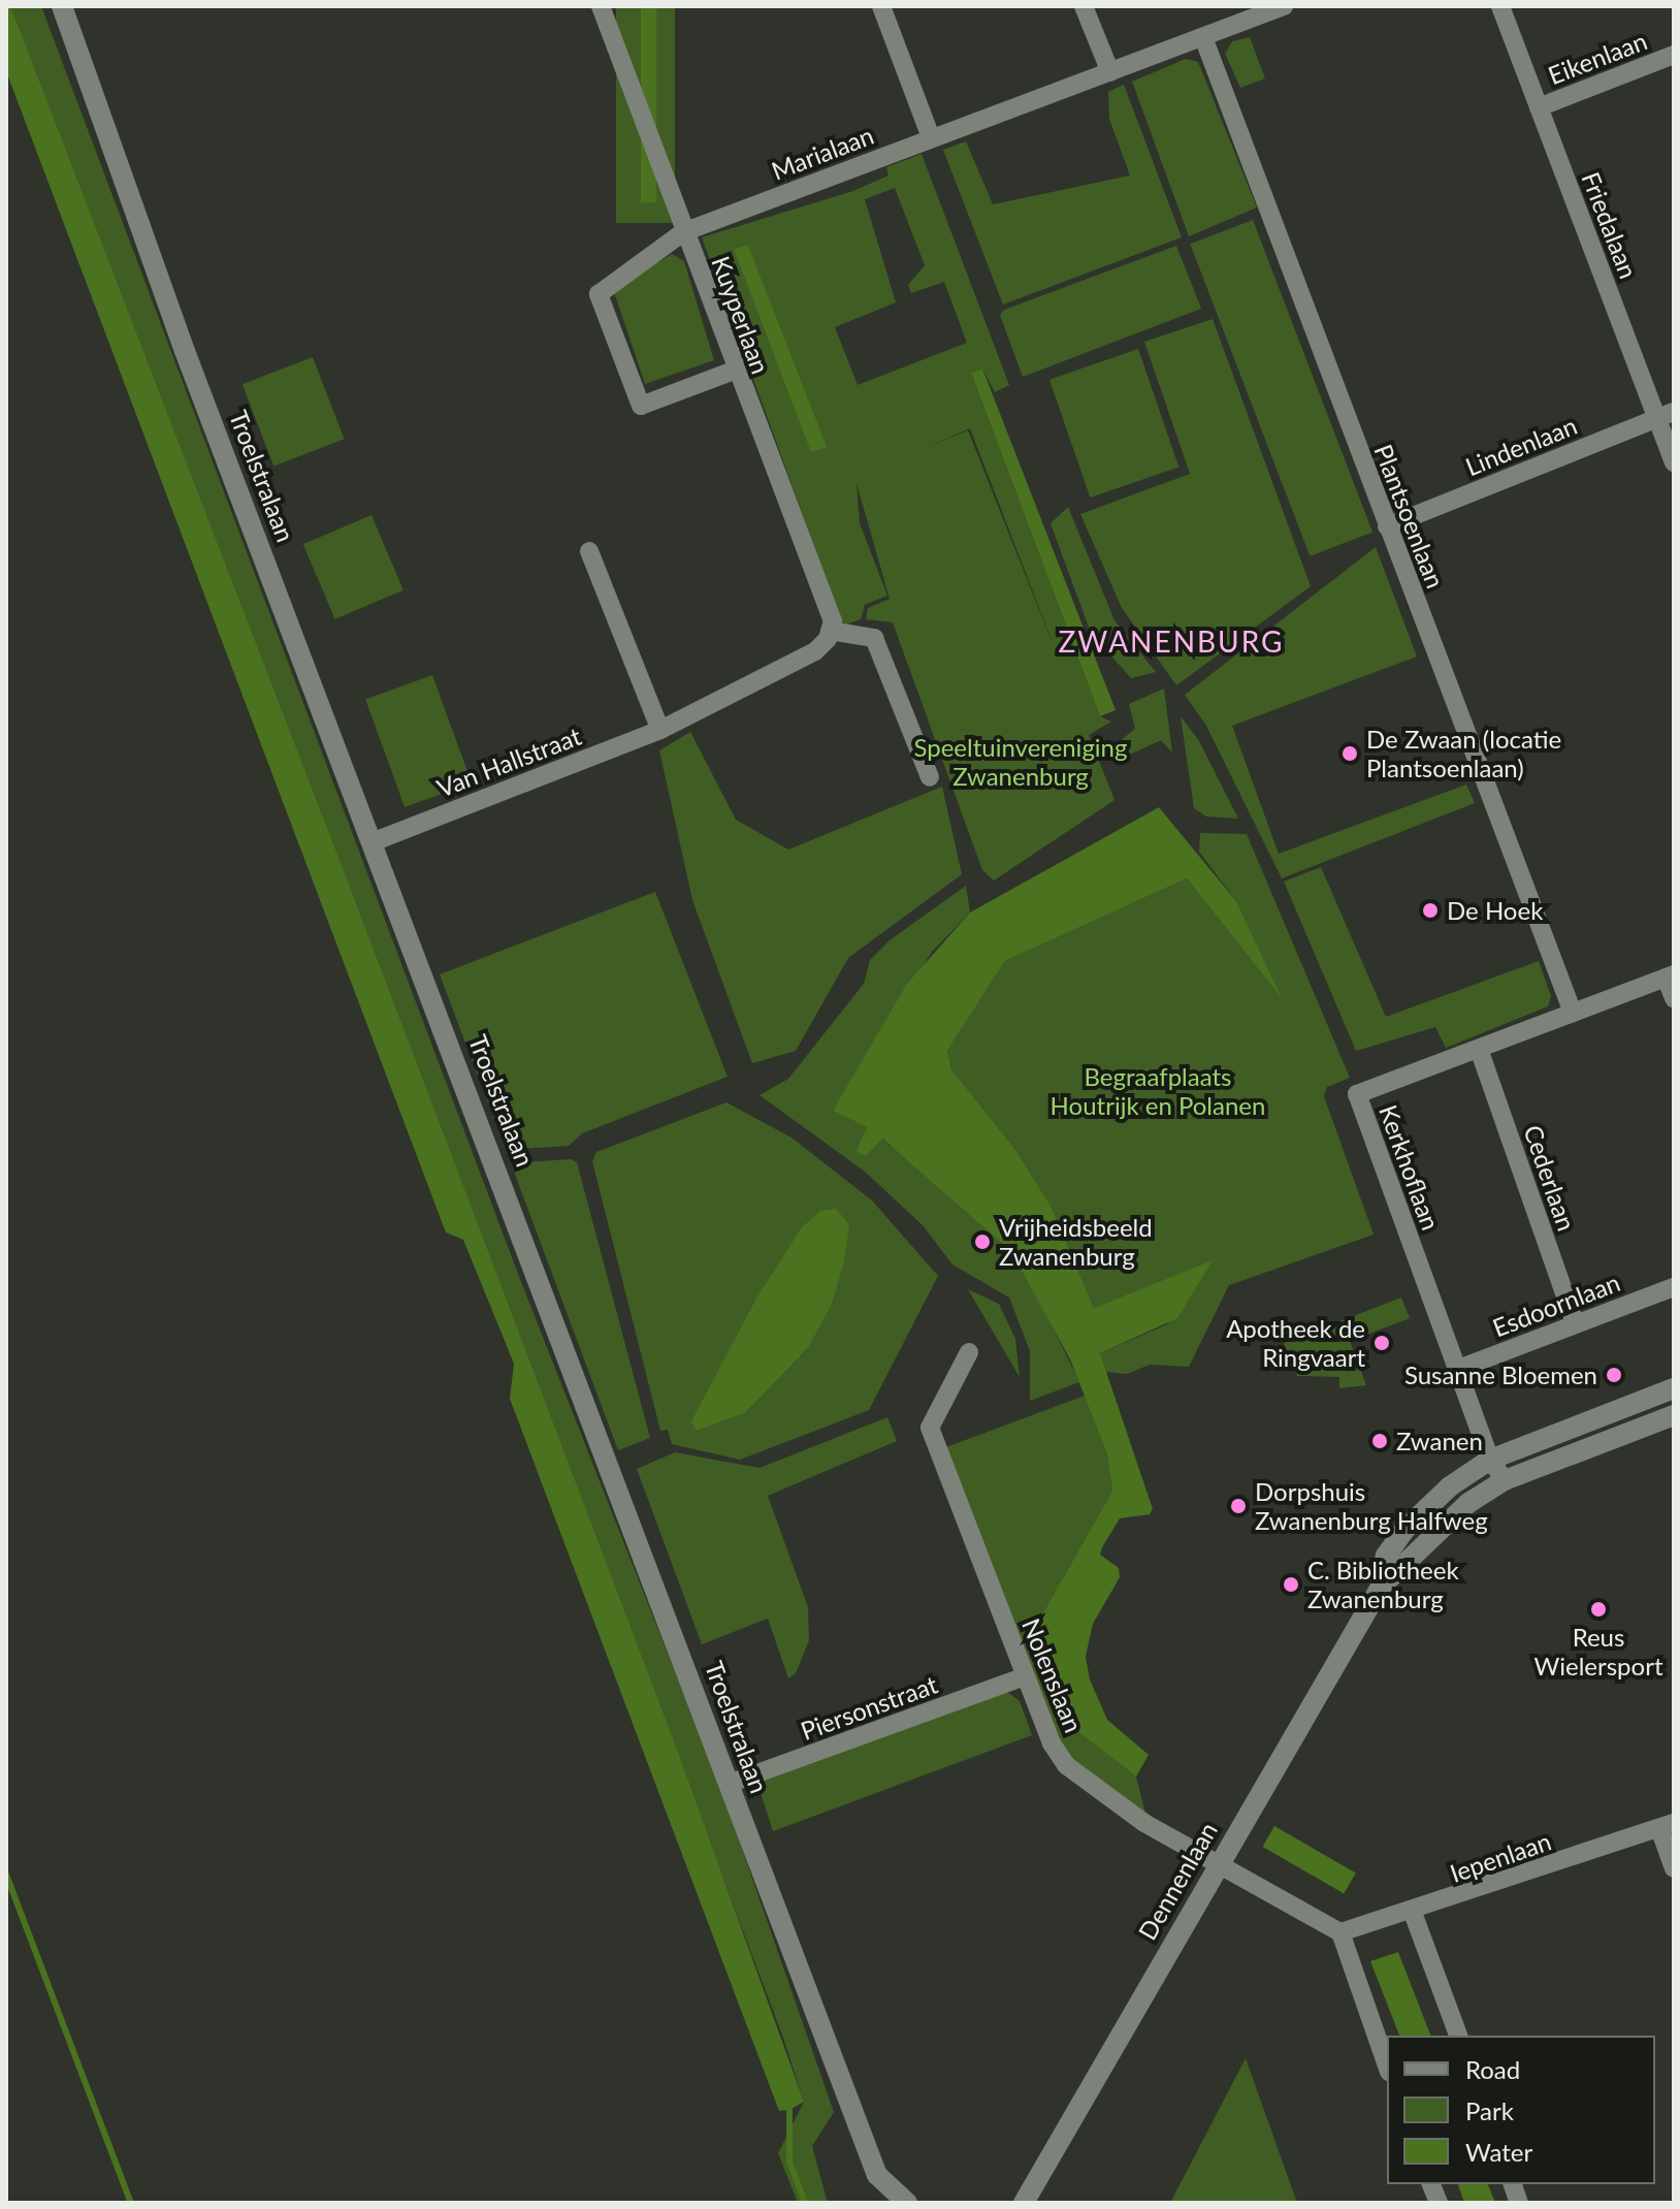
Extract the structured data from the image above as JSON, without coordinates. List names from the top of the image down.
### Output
{
  "streets": {
    "street": [
      "Eikenlaan",
      "Marialaan",
      "Friedalaan",
      "Kuyperlaan",
      "Lindenlaan",
      "Troelstralaan",
      "Plantsoenlaan",
      "Van Hallstraat",
      "Kerkhoflaan",
      "Cederlaan",
      "Esdoornlaan",
      "Nolenslaan",
      "Piersonstraat",
      "Iepenlaan",
      "Dennenlaan"
    ]
  },
  "crossings": [
    ["Eikenlaan", "Friedalaan"],
    ["Marialaan", "Kuyperlaan"],
    ["Marialaan", "Plantsoenlaan"],
    ["Friedalaan", "Lindenlaan"],
    ["Kuyperlaan", "Van Hallstraat"],
    ["Lindenlaan", "Plantsoenlaan"],
    ["Troelstralaan", "Van Hallstraat"],
    ["Troelstralaan", "Piersonstraat"],
    ["Plantsoenlaan", "Kerkhoflaan"],
    ["Kerkhoflaan", "Cederlaan"],
    ["Kerkhoflaan", "Esdoornlaan"],
    ["Kerkhoflaan", "Dennenlaan"],
    ["Cederlaan", "Esdoornlaan"],
    ["Nolenslaan", "Piersonstraat"],
    ["Nolenslaan", "Iepenlaan"],
    ["Nolenslaan", "Dennenlaan"]
  ],
  "districts": ["ZWANENBURG"],
  "parks": ["Speeltuinvereniging Zwanenburg", "Begraafplaats Houtrijk en Polanen"],
  "places": [
    "De Zwaan (locatie Plantsoenlaan)",
    "De Hoek",
    "Vrijheidsbeeld Zwanenburg",
    "Apotheek de Ringvaart",
    "Susanne Bloemen",
    "Zwanen",
    "Dorpshuis Zwanenburg Halfweg",
    "C. Bibliotheek Zwanenburg",
    "Reus Wielersport"
  ],
  "legend": ["Road", "Park", "Water"]
}
